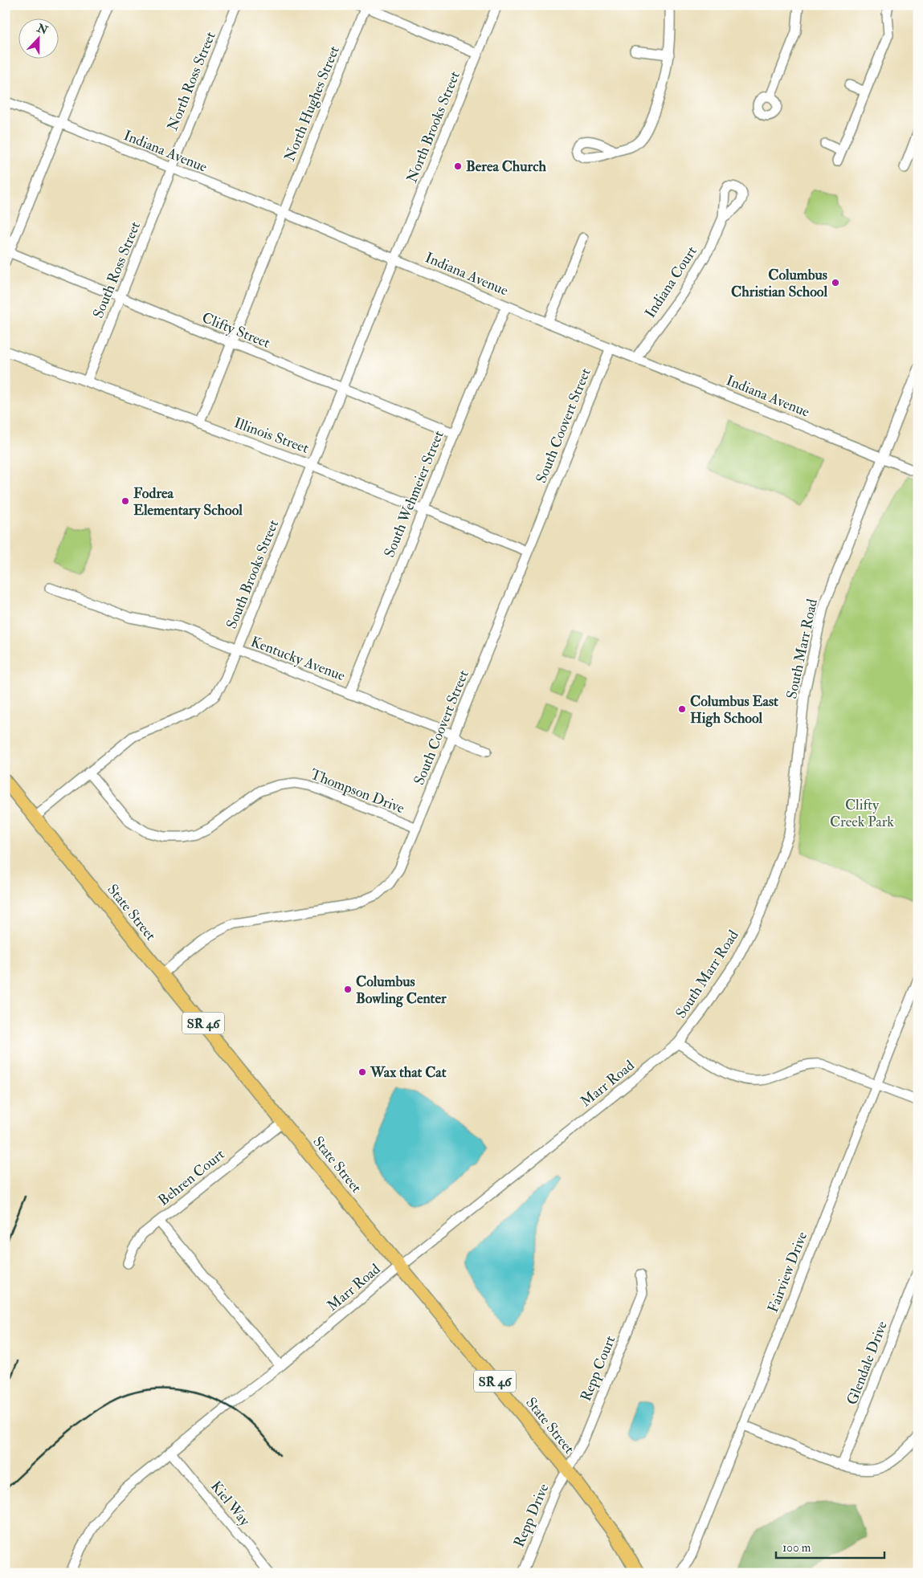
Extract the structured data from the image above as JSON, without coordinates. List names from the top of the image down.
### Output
{
  "streets": {
    "highway": ["State Street", "SR 46"],
    "street": [
      "North Ross Street",
      "North Hughes Street",
      "North Brooks Street",
      "Indiana Avenue",
      "South Ross Street",
      "Indiana Court",
      "Clifty Street",
      "South Coovert Street",
      "Illinois Street",
      "South Wehmeier Street",
      "South Brooks Street",
      "South Marr Road",
      "Kentucky Avenue",
      "Thompson Drive",
      "Marr Road",
      "Behren Court",
      "Fairview Drive",
      "Glendale Drive",
      "Repp Court",
      "Kiel Way",
      "Repp Drive"
    ]
  },
  "crossings": [
    ["North Ross Street", "Indiana Avenue"],
    ["North Ross Street", "South Ross Street"],
    ["North Hughes Street", "Indiana Avenue"],
    ["North Hughes Street", "Clifty Street"],
    ["North Hughes Street", "Illinois Street"],
    ["North Brooks Street", "Indiana Avenue"],
    ["North Brooks Street", "South Brooks Street"],
    ["Indiana Avenue", "South Ross Street"],
    ["Indiana Avenue", "Indiana Court"],
    ["Indiana Avenue", "South Coovert Street"],
    ["Indiana Avenue", "South Wehmeier Street"],
    ["Indiana Avenue", "South Brooks Street"],
    ["Indiana Avenue", "South Marr Road"],
    ["South Ross Street", "Clifty Street"],
    ["South Ross Street", "Illinois Street"],
    ["Clifty Street", "South Wehmeier Street"],
    ["Clifty Street", "South Brooks Street"],
    ["South Coovert Street", "Illinois Street"],
    ["South Coovert Street", "Kentucky Avenue"],
    ["South Coovert Street", "Thompson Drive"],
    ["South Coovert Street", "State Street"],
    ["Illinois Street", "South Wehmeier Street"],
    ["Illinois Street", "South Brooks Street"],
    ["South Wehmeier Street", "Kentucky Avenue"],
    ["South Brooks Street", "Kentucky Avenue"],
    ["South Brooks Street", "Thompson Drive"],
    ["South Brooks Street", "State Street"],
    ["South Marr Road", "Marr Road"],
    ["State Street", "Marr Road"],
    ["State Street", "Behren Court"],
    ["State Street", "Repp Court"],
    ["State Street", "Repp Drive"],
    ["Marr Road", "Kiel Way"],
    ["Repp Court", "Repp Drive"]
  ],
  "parks": ["Clifty Creek Park"],
  "places": [
    "Berea Church",
    "Columbus Christian School",
    "Fodrea Elementary School",
    "Columbus East High School",
    "Columbus Bowling Center",
    "Wax that Cat"
  ],
  "scale_bar": "100 m",
  "north": "top"
}
